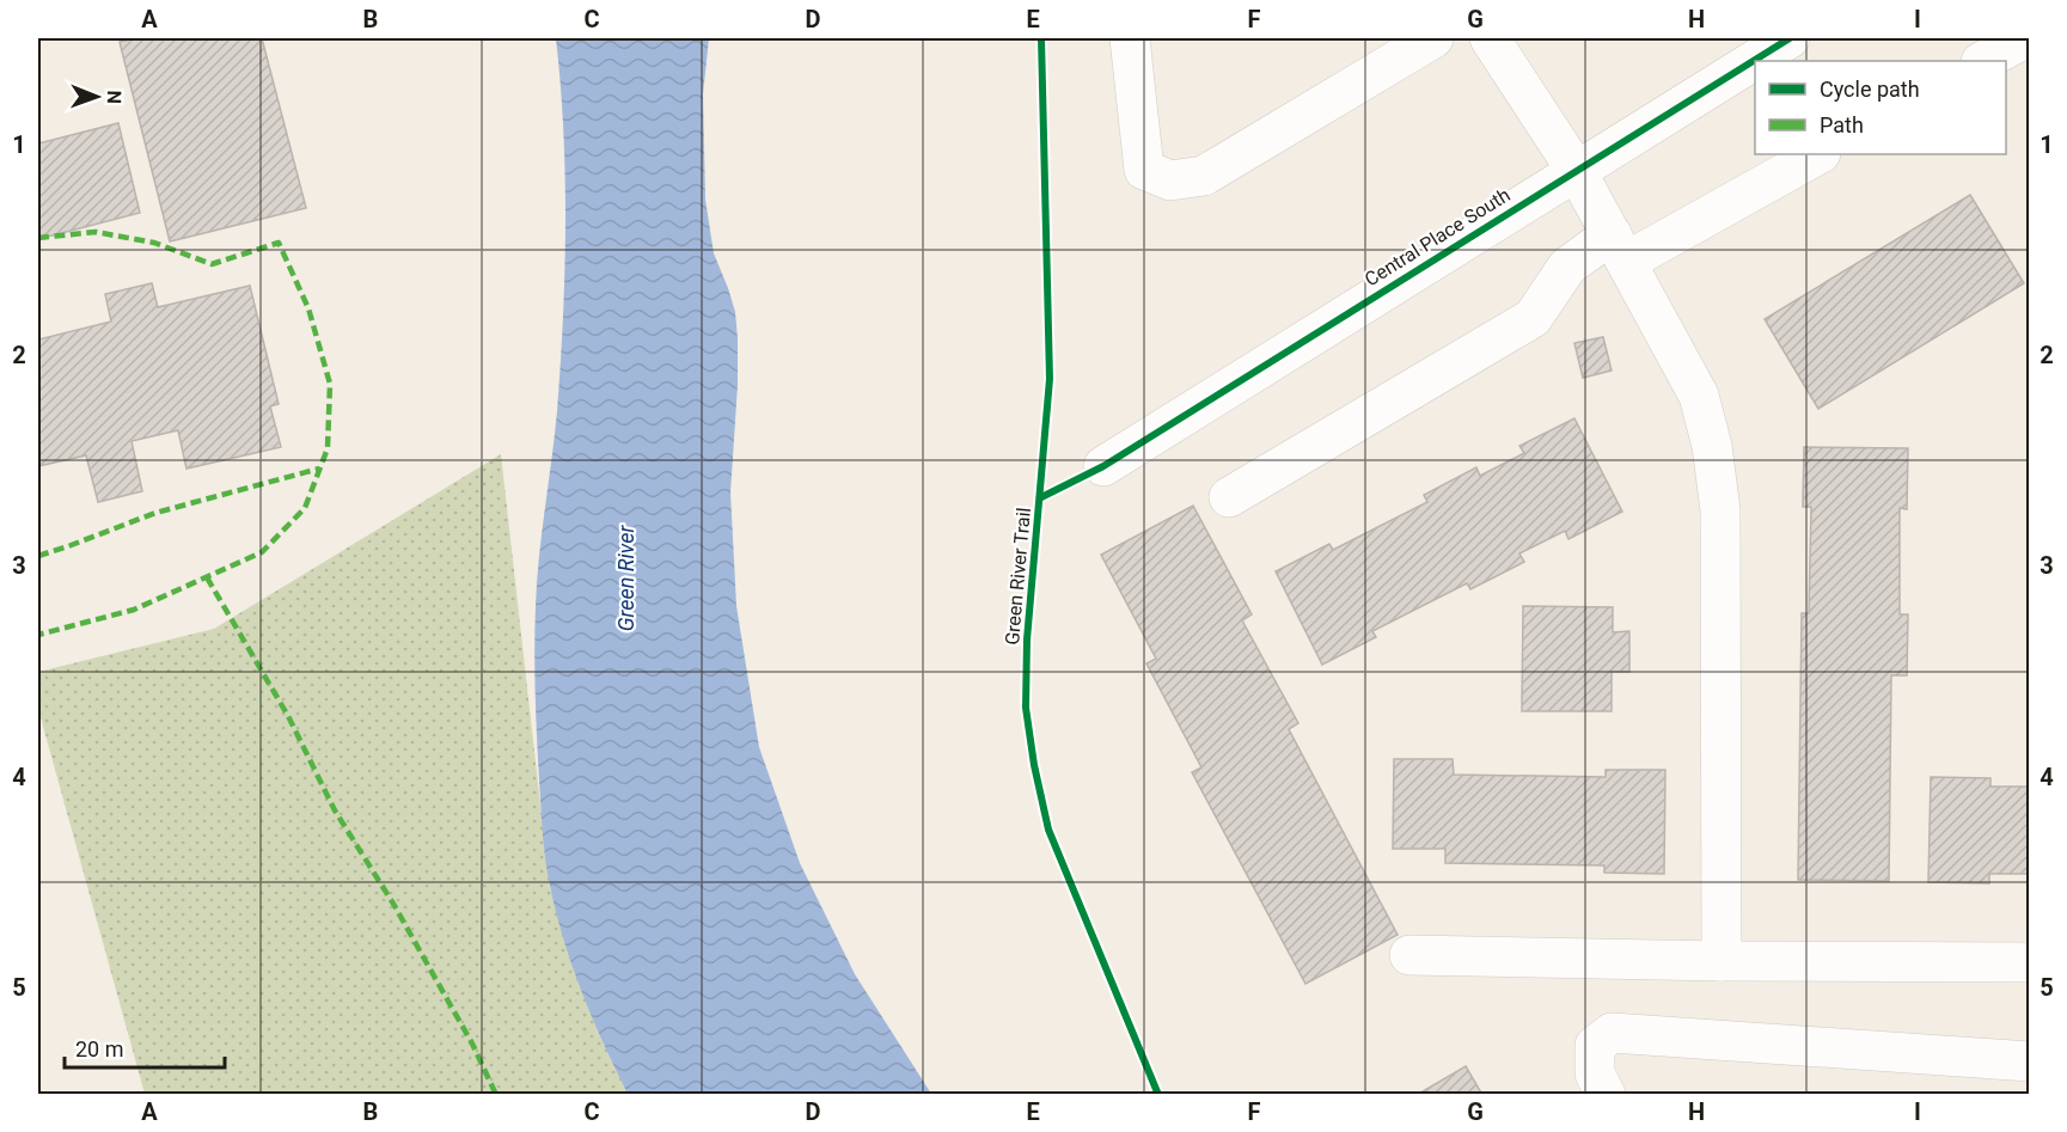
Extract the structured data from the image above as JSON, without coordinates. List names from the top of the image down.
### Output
{
  "streets": {
    "street": ["Central Place South"],
    "cycle path": ["Green River Trail"]
  },
  "water": ["Green River"],
  "legend": ["Cycle path", "Path"],
  "scale_bar": "20 m",
  "north": "right",
  "grid": {
    "columns": [
      "A",
      "B",
      "C",
      "D",
      "E",
      "F",
      "G",
      "H",
      "I"
    ],
    "rows": [
      "1",
      "2",
      "3",
      "4",
      "5"
    ]
  }
}
